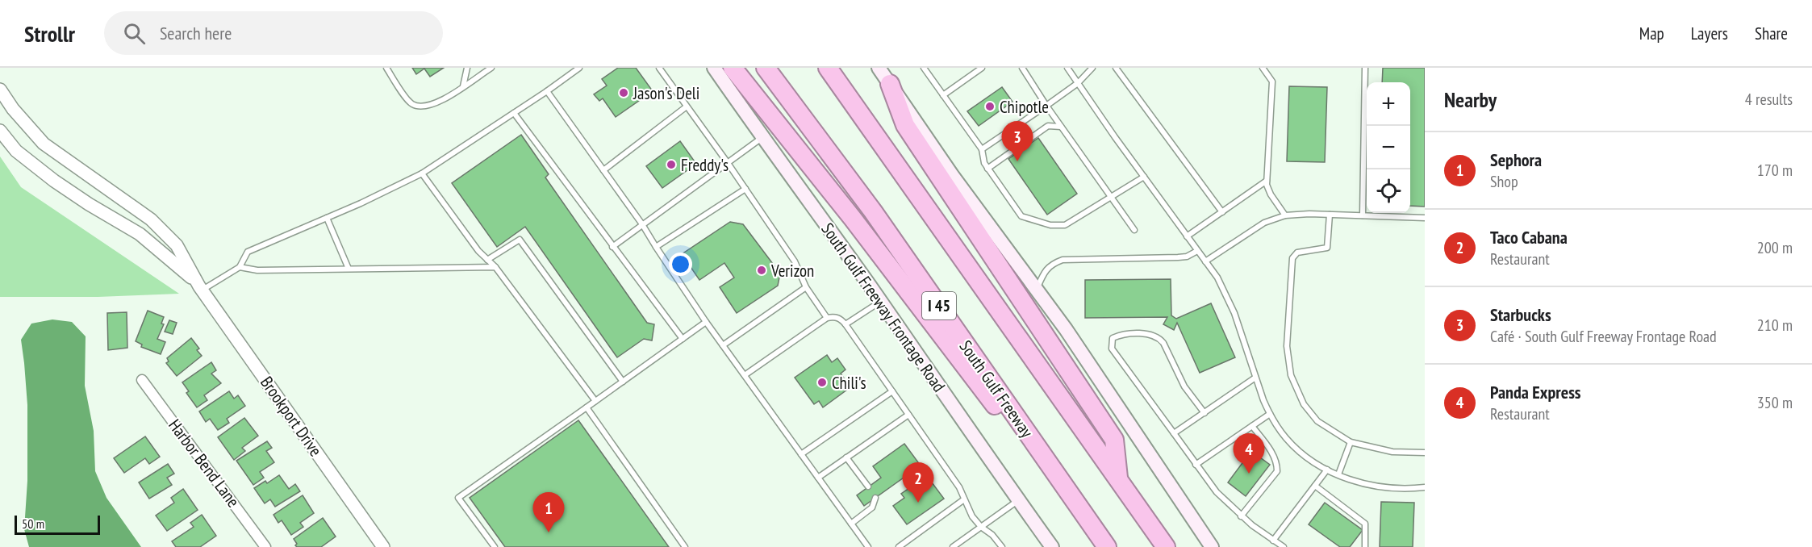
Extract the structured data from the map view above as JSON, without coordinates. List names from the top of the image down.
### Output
{
  "streets": {
    "highway": ["I 45", "South Gulf Freeway"],
    "main road": ["South Gulf Freeway Frontage Road"],
    "street": ["Brookport Drive", "Harbor Bend Lane"]
  },
  "places": [
    "Jason's Deli",
    "Chipotle",
    "Freddy's",
    "Verizon",
    "Chili's"
  ],
  "scale_bar": "50 m",
  "page": {
    "header": "Strollr",
    "search": "Search here",
    "nav": ["Map", "Layers", "Share"],
    "heading": ["Nearby", "4 results"],
    "map_buttons": ["+", "−"],
    "pins": [
      "3",
      "4",
      "2",
      "1"
    ],
    "list": [
      {
        "mark": "1",
        "name": "Sephora",
        "note": "Shop",
        "value": "170 m"
      },
      {
        "mark": "2",
        "name": "Taco Cabana",
        "note": "Restaurant",
        "value": "200 m"
      },
      {
        "mark": "3",
        "name": "Starbucks",
        "note": "Café · South Gulf Freeway Frontage Road",
        "value": "210 m"
      },
      {
        "mark": "4",
        "name": "Panda Express",
        "note": "Restaurant",
        "value": "350 m"
      }
    ],
    "scale": "50 m"
  }
}
